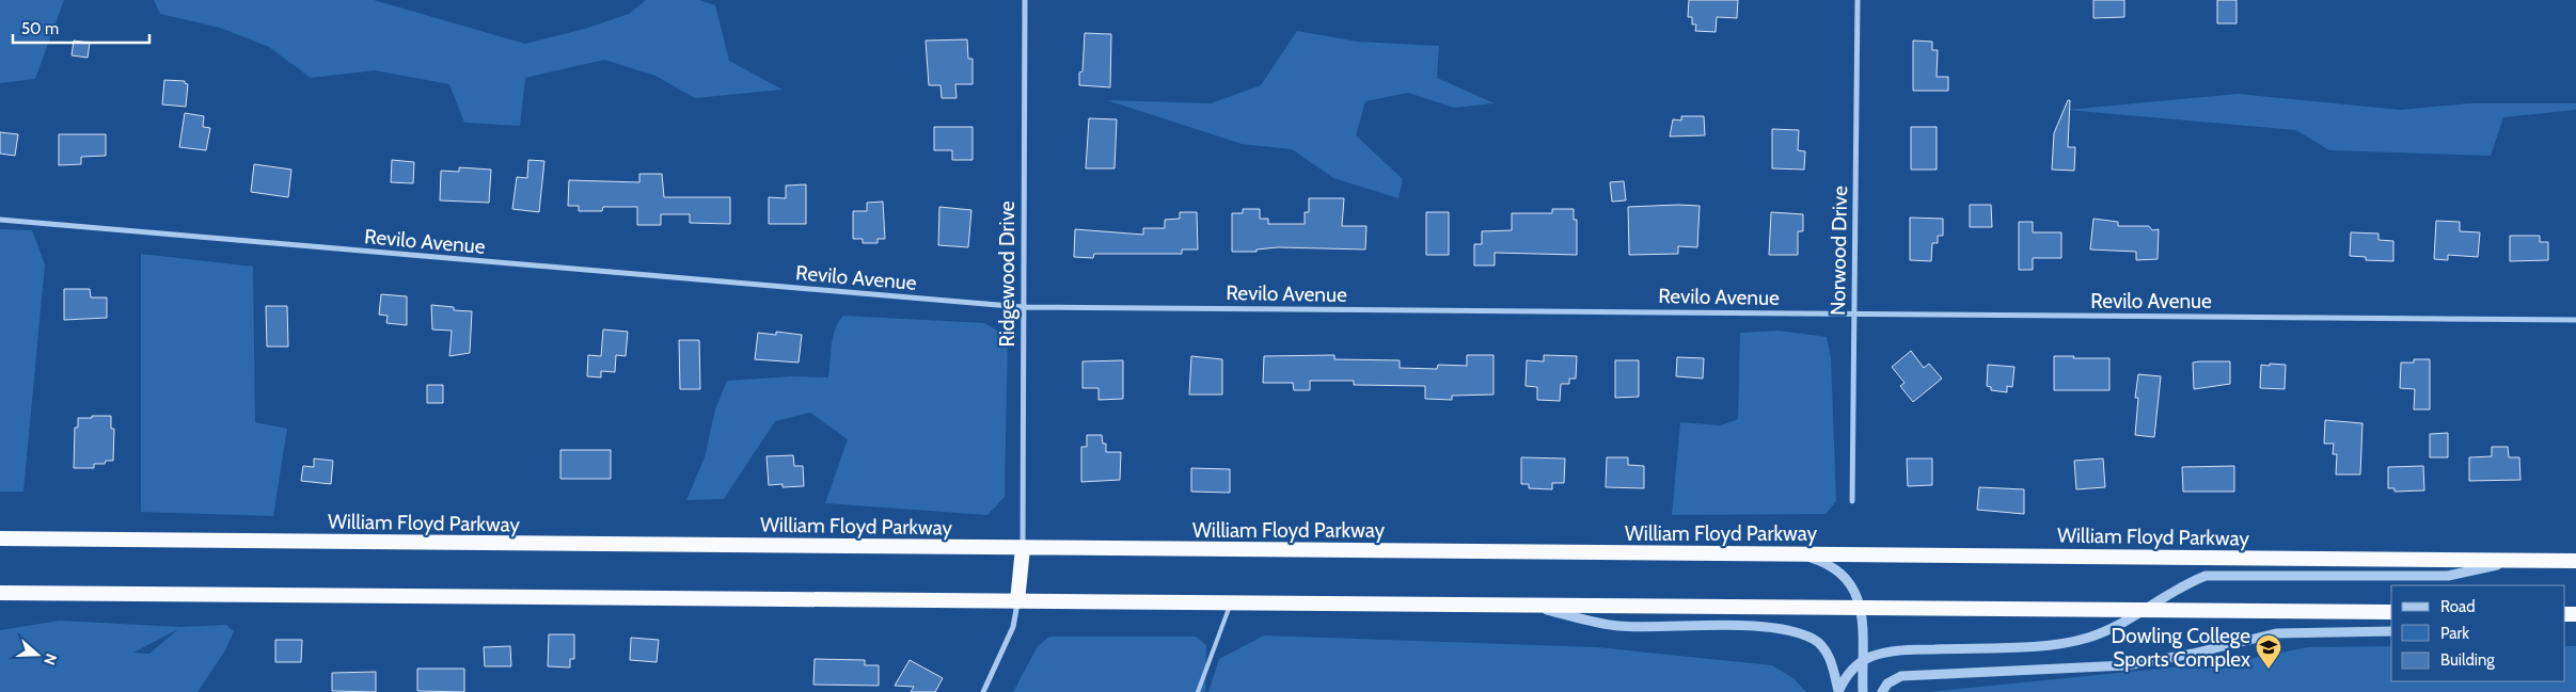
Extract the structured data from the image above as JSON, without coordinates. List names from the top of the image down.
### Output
{
  "streets": {
    "highway": ["William Floyd Parkway"],
    "street": ["Revilo Avenue", "Norwood Drive", "Ridgewood Drive"]
  },
  "crossings": [
    ["Revilo Avenue", "Norwood Drive"],
    ["Revilo Avenue", "Ridgewood Drive"],
    ["Ridgewood Drive", "William Floyd Parkway"]
  ],
  "places": {
    "school or university": ["Dowling College Sports Complex"]
  },
  "legend": ["Road", "Park", "Building"],
  "scale_bar": "50 m",
  "north": "right"
}
